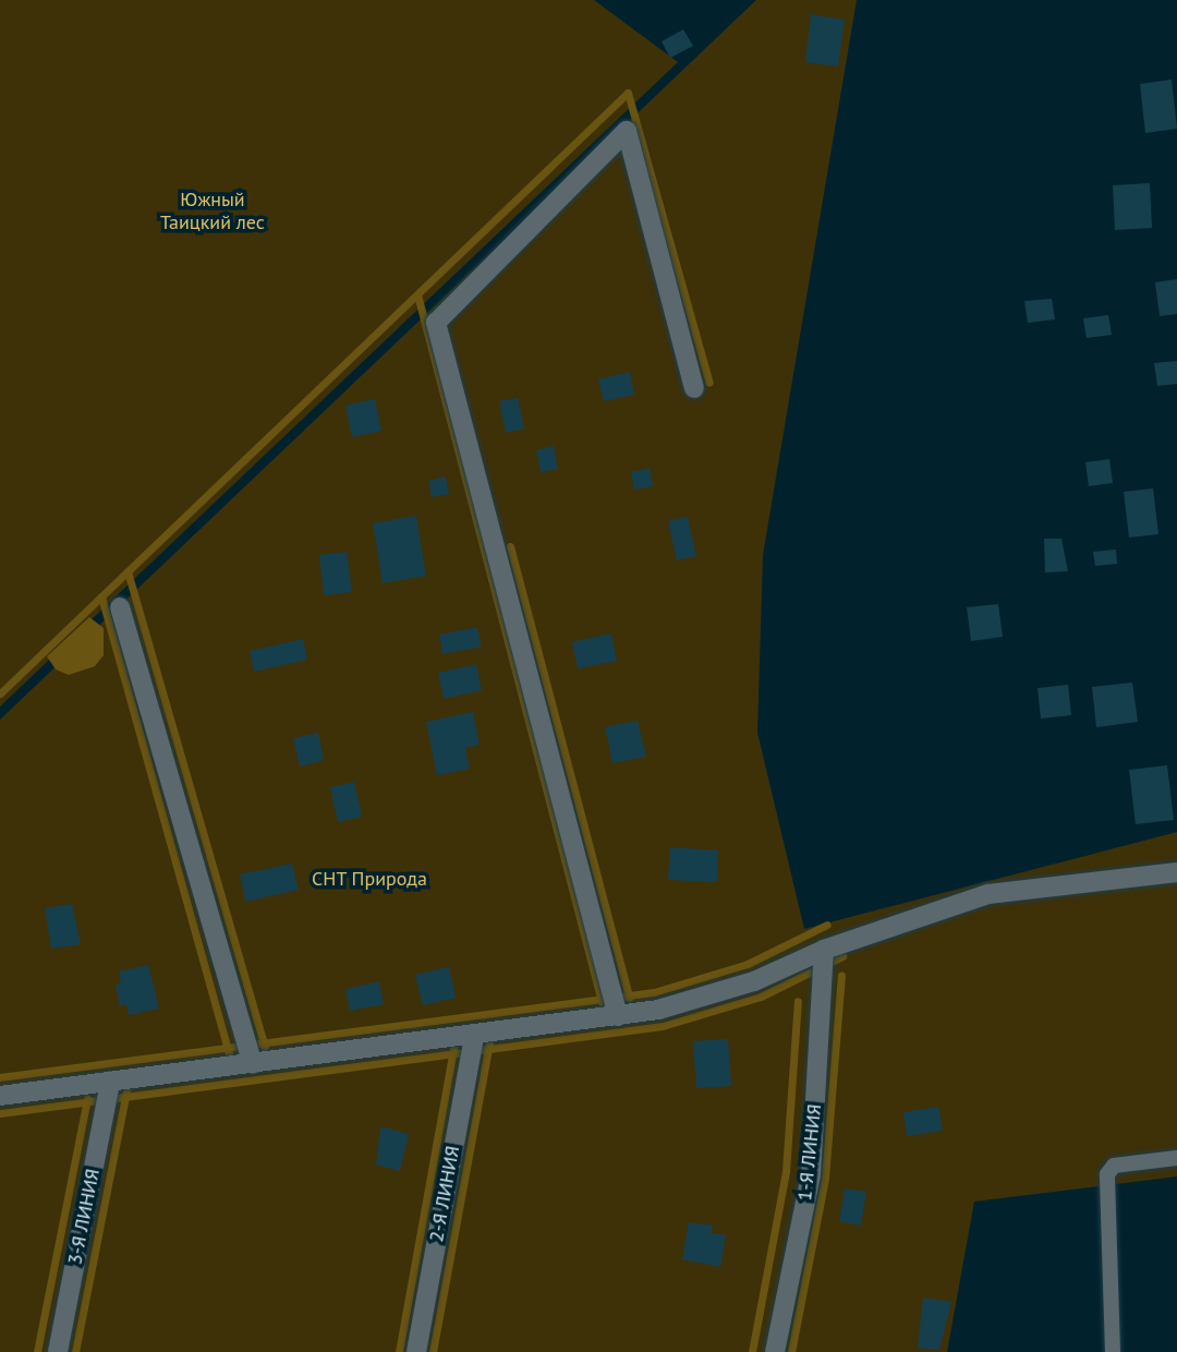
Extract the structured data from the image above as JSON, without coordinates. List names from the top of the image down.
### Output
{
  "streets": {
    "street": ["1-Я ЛИНИЯ", "2-Я ЛИНИЯ", "3-Я ЛИНИЯ"]
  },
  "parks": ["Южный Таицкий лес", "СНТ Природа"]
}
